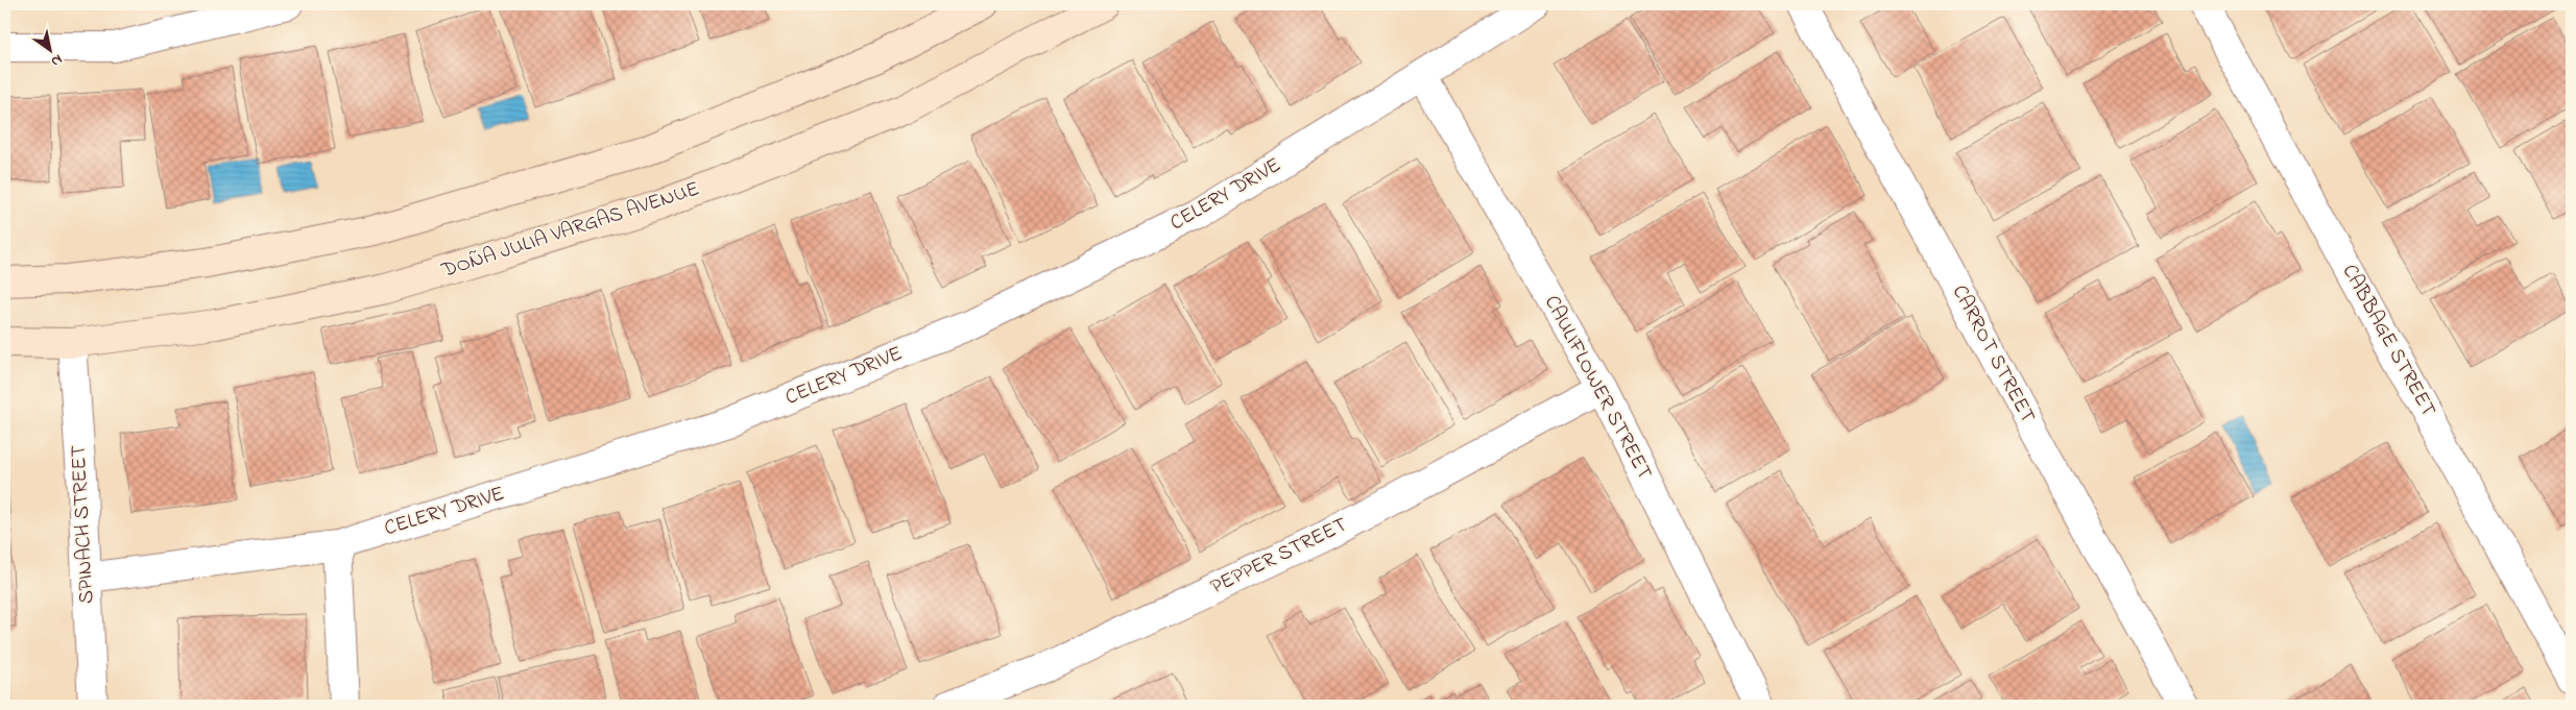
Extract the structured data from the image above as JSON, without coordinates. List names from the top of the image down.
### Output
{
  "streets": {
    "main road": ["DOÑA JULIA VARGAS AVENUE"],
    "street": [
      "CELERY DRIVE",
      "CABBAGE STREET",
      "CARROT STREET",
      "CAULIFLOWER STREET",
      "SPINACH STREET",
      "PEPPER STREET"
    ]
  },
  "crossings": [
    ["CELERY DRIVE", "CAULIFLOWER STREET"],
    ["CELERY DRIVE", "SPINACH STREET"],
    ["DOÑA JULIA VARGAS AVENUE", "SPINACH STREET"],
    ["CAULIFLOWER STREET", "PEPPER STREET"]
  ],
  "north": "bottom right"
}
